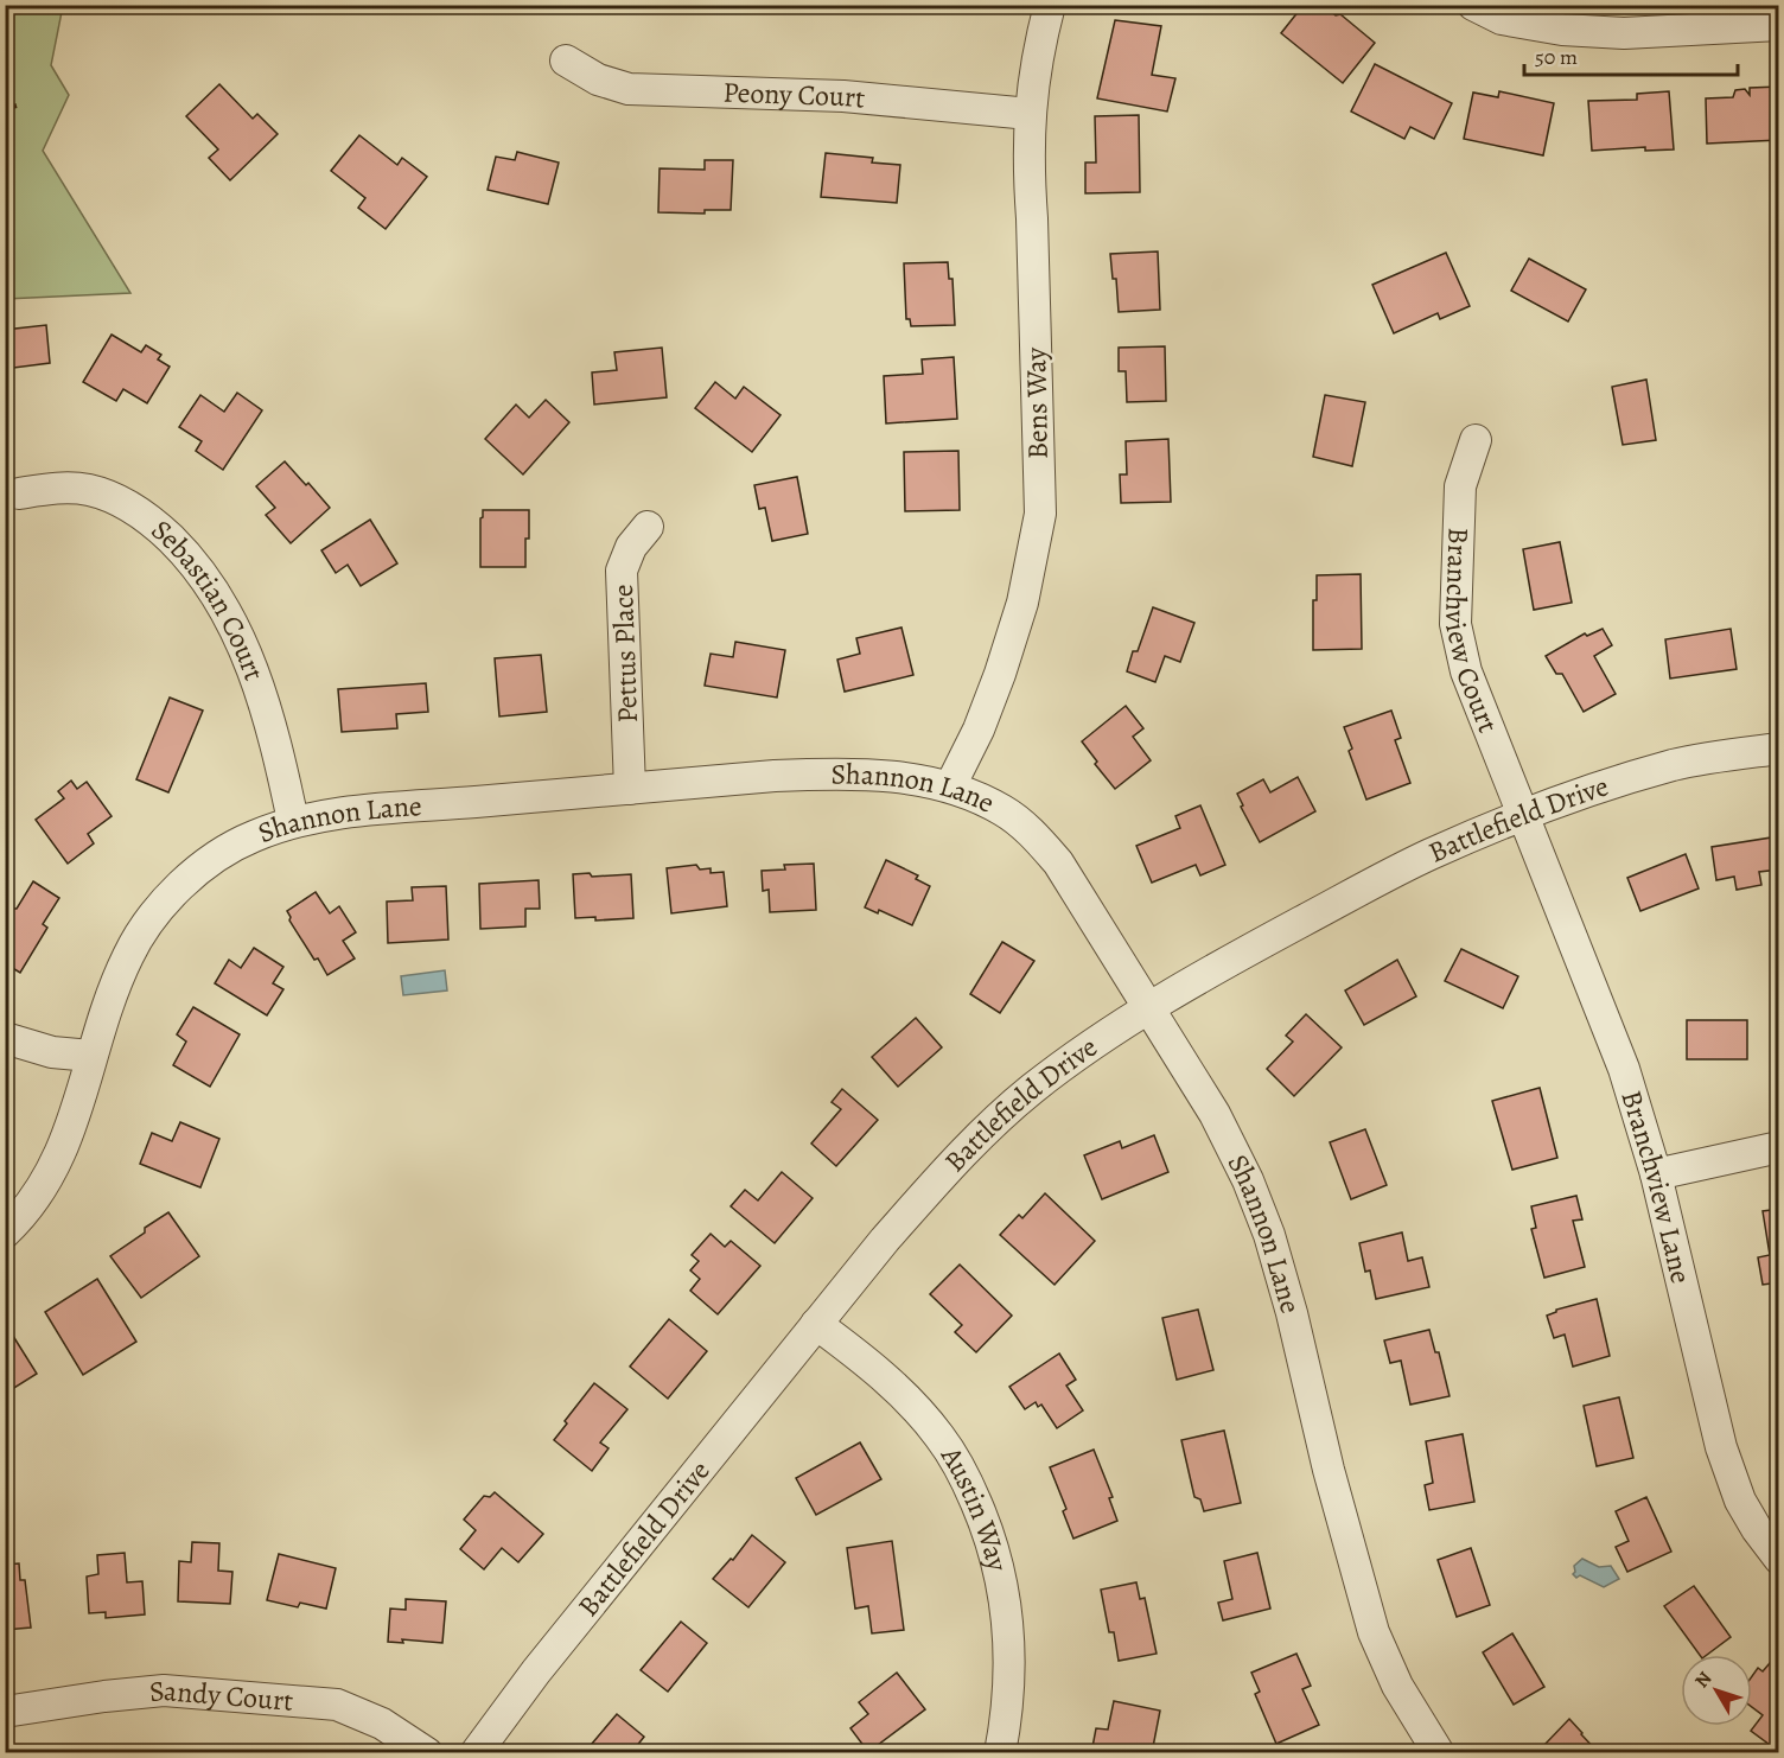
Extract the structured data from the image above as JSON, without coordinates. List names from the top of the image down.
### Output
{
  "streets": {
    "street": [
      "Peony Court",
      "Bens Way",
      "Sebastian Court",
      "Branchview Court",
      "Pettus Place",
      "Shannon Lane",
      "Battlefield Drive",
      "Branchview Lane",
      "Austin Way",
      "Sandy Court"
    ]
  },
  "crossings": [
    ["Peony Court", "Bens Way"],
    ["Bens Way", "Shannon Lane"],
    ["Sebastian Court", "Shannon Lane"],
    ["Branchview Court", "Battlefield Drive"],
    ["Branchview Court", "Branchview Lane"],
    ["Pettus Place", "Shannon Lane"],
    ["Shannon Lane", "Battlefield Drive"],
    ["Battlefield Drive", "Branchview Lane"],
    ["Battlefield Drive", "Austin Way"]
  ],
  "scale_bar": "50 m",
  "north": "top left"
}
